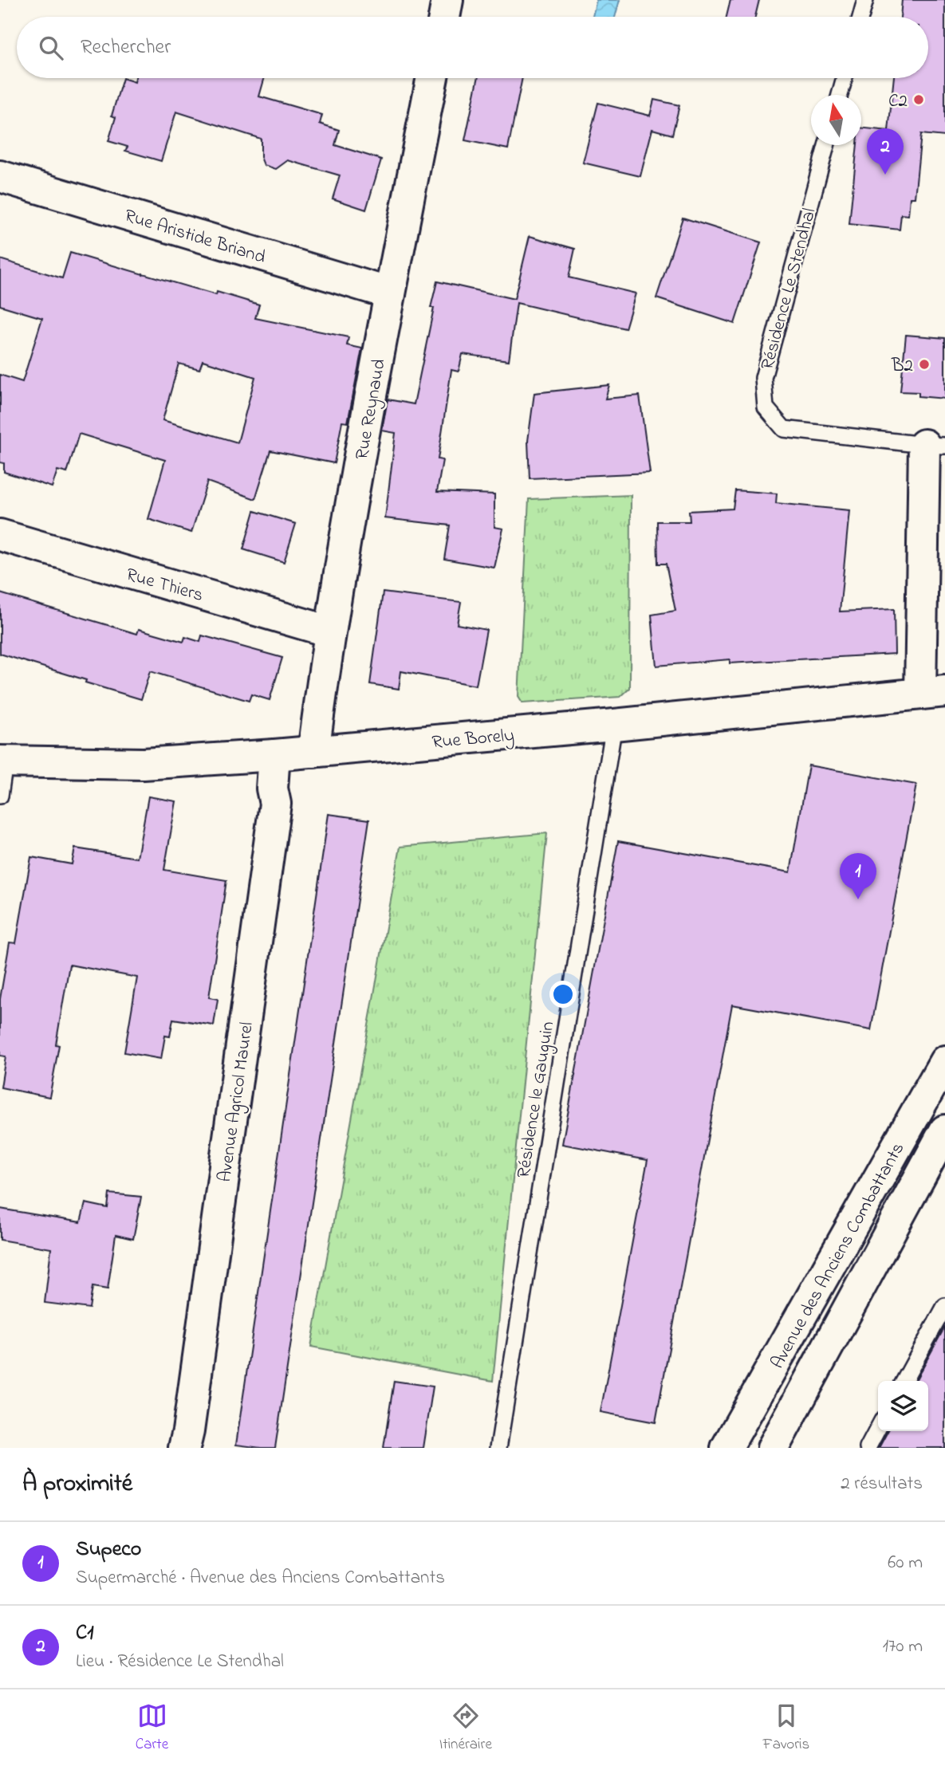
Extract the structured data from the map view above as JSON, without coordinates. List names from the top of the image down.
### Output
{
  "streets": {
    "street": [
      "Rue Aristide Briand",
      "Résidence Le Stendhal",
      "Rue Reynaud",
      "Rue Thiers",
      "Rue Borely",
      "Avenue Agricol Maurel",
      "Avenue des Anciens Combattants"
    ],
    "lane": ["Résidence le Gauguin"]
  },
  "crossings": [
    ["Rue Aristide Briand", "Rue Reynaud"],
    ["Résidence Le Stendhal", "Rue Borely"],
    ["Rue Reynaud", "Rue Thiers"],
    ["Rue Reynaud", "Rue Borely"],
    ["Rue Borely", "Résidence le Gauguin"],
    ["Rue Borely", "Avenue Agricol Maurel"]
  ],
  "places": ["C2", "B2"],
  "north": "top",
  "page": {
    "search": "Rechercher",
    "pins": ["2", "1"],
    "heading": ["À proximité", "2 résultats"],
    "list": [
      {
        "mark": "1",
        "name": "Supeco",
        "note": "Supermarché · Avenue des Anciens Combattants",
        "value": "60 m"
      },
      {
        "mark": "2",
        "name": "C1",
        "note": "Lieu · Résidence Le Stendhal",
        "value": "170 m"
      }
    ],
    "nav": ["Carte", "Itinéraire", "Favoris"]
  }
}
